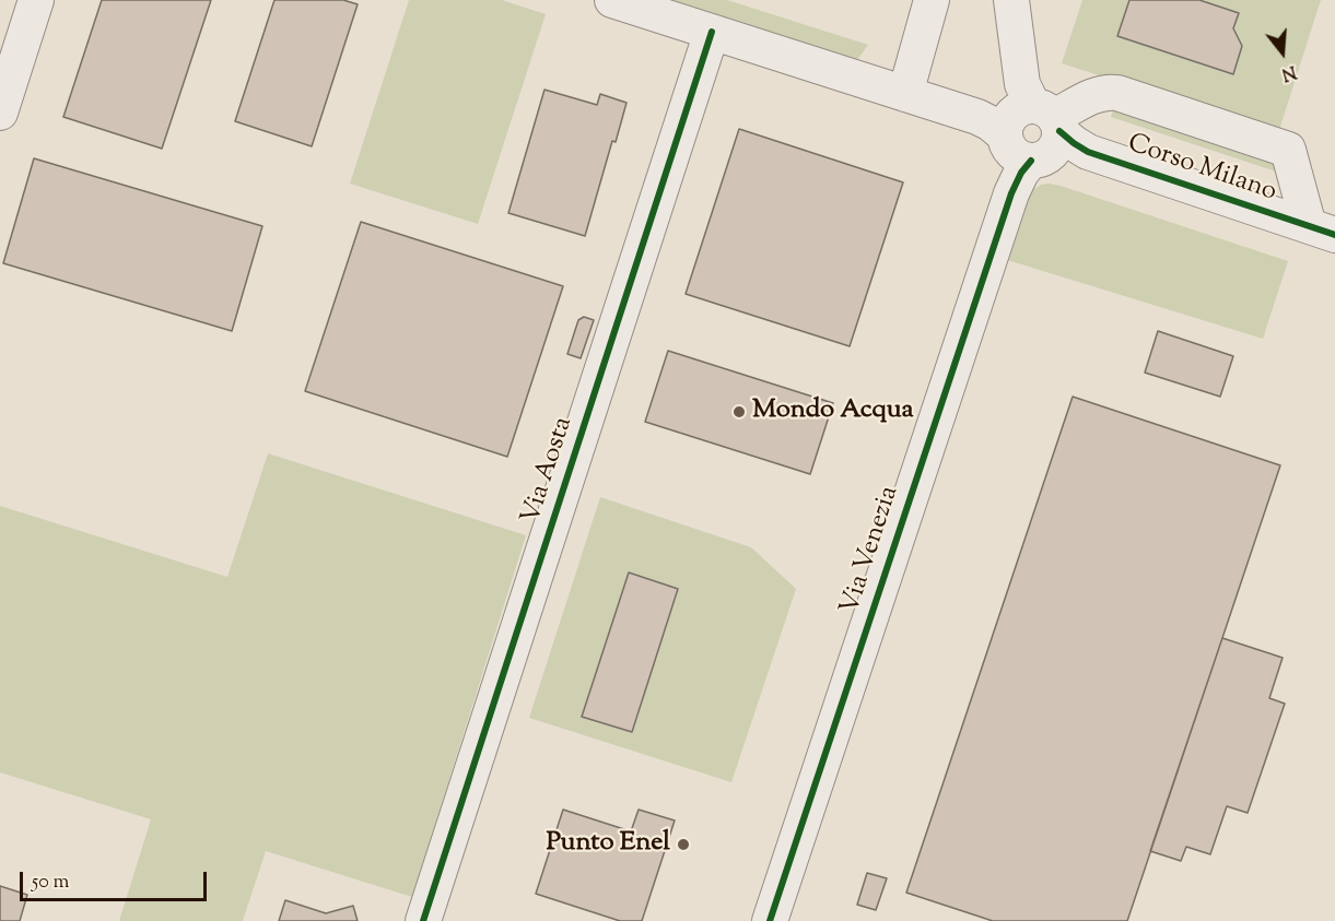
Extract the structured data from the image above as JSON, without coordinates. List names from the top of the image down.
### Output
{
  "streets": {
    "street": ["Corso Milano", "Via Aosta", "Via Venezia"]
  },
  "crossings": [
    ["Corso Milano", "Via Aosta"],
    ["Corso Milano", "Via Venezia"]
  ],
  "places": ["Mondo Acqua", "Punto Enel"],
  "scale_bar": "50 m",
  "north": "bottom"
}
